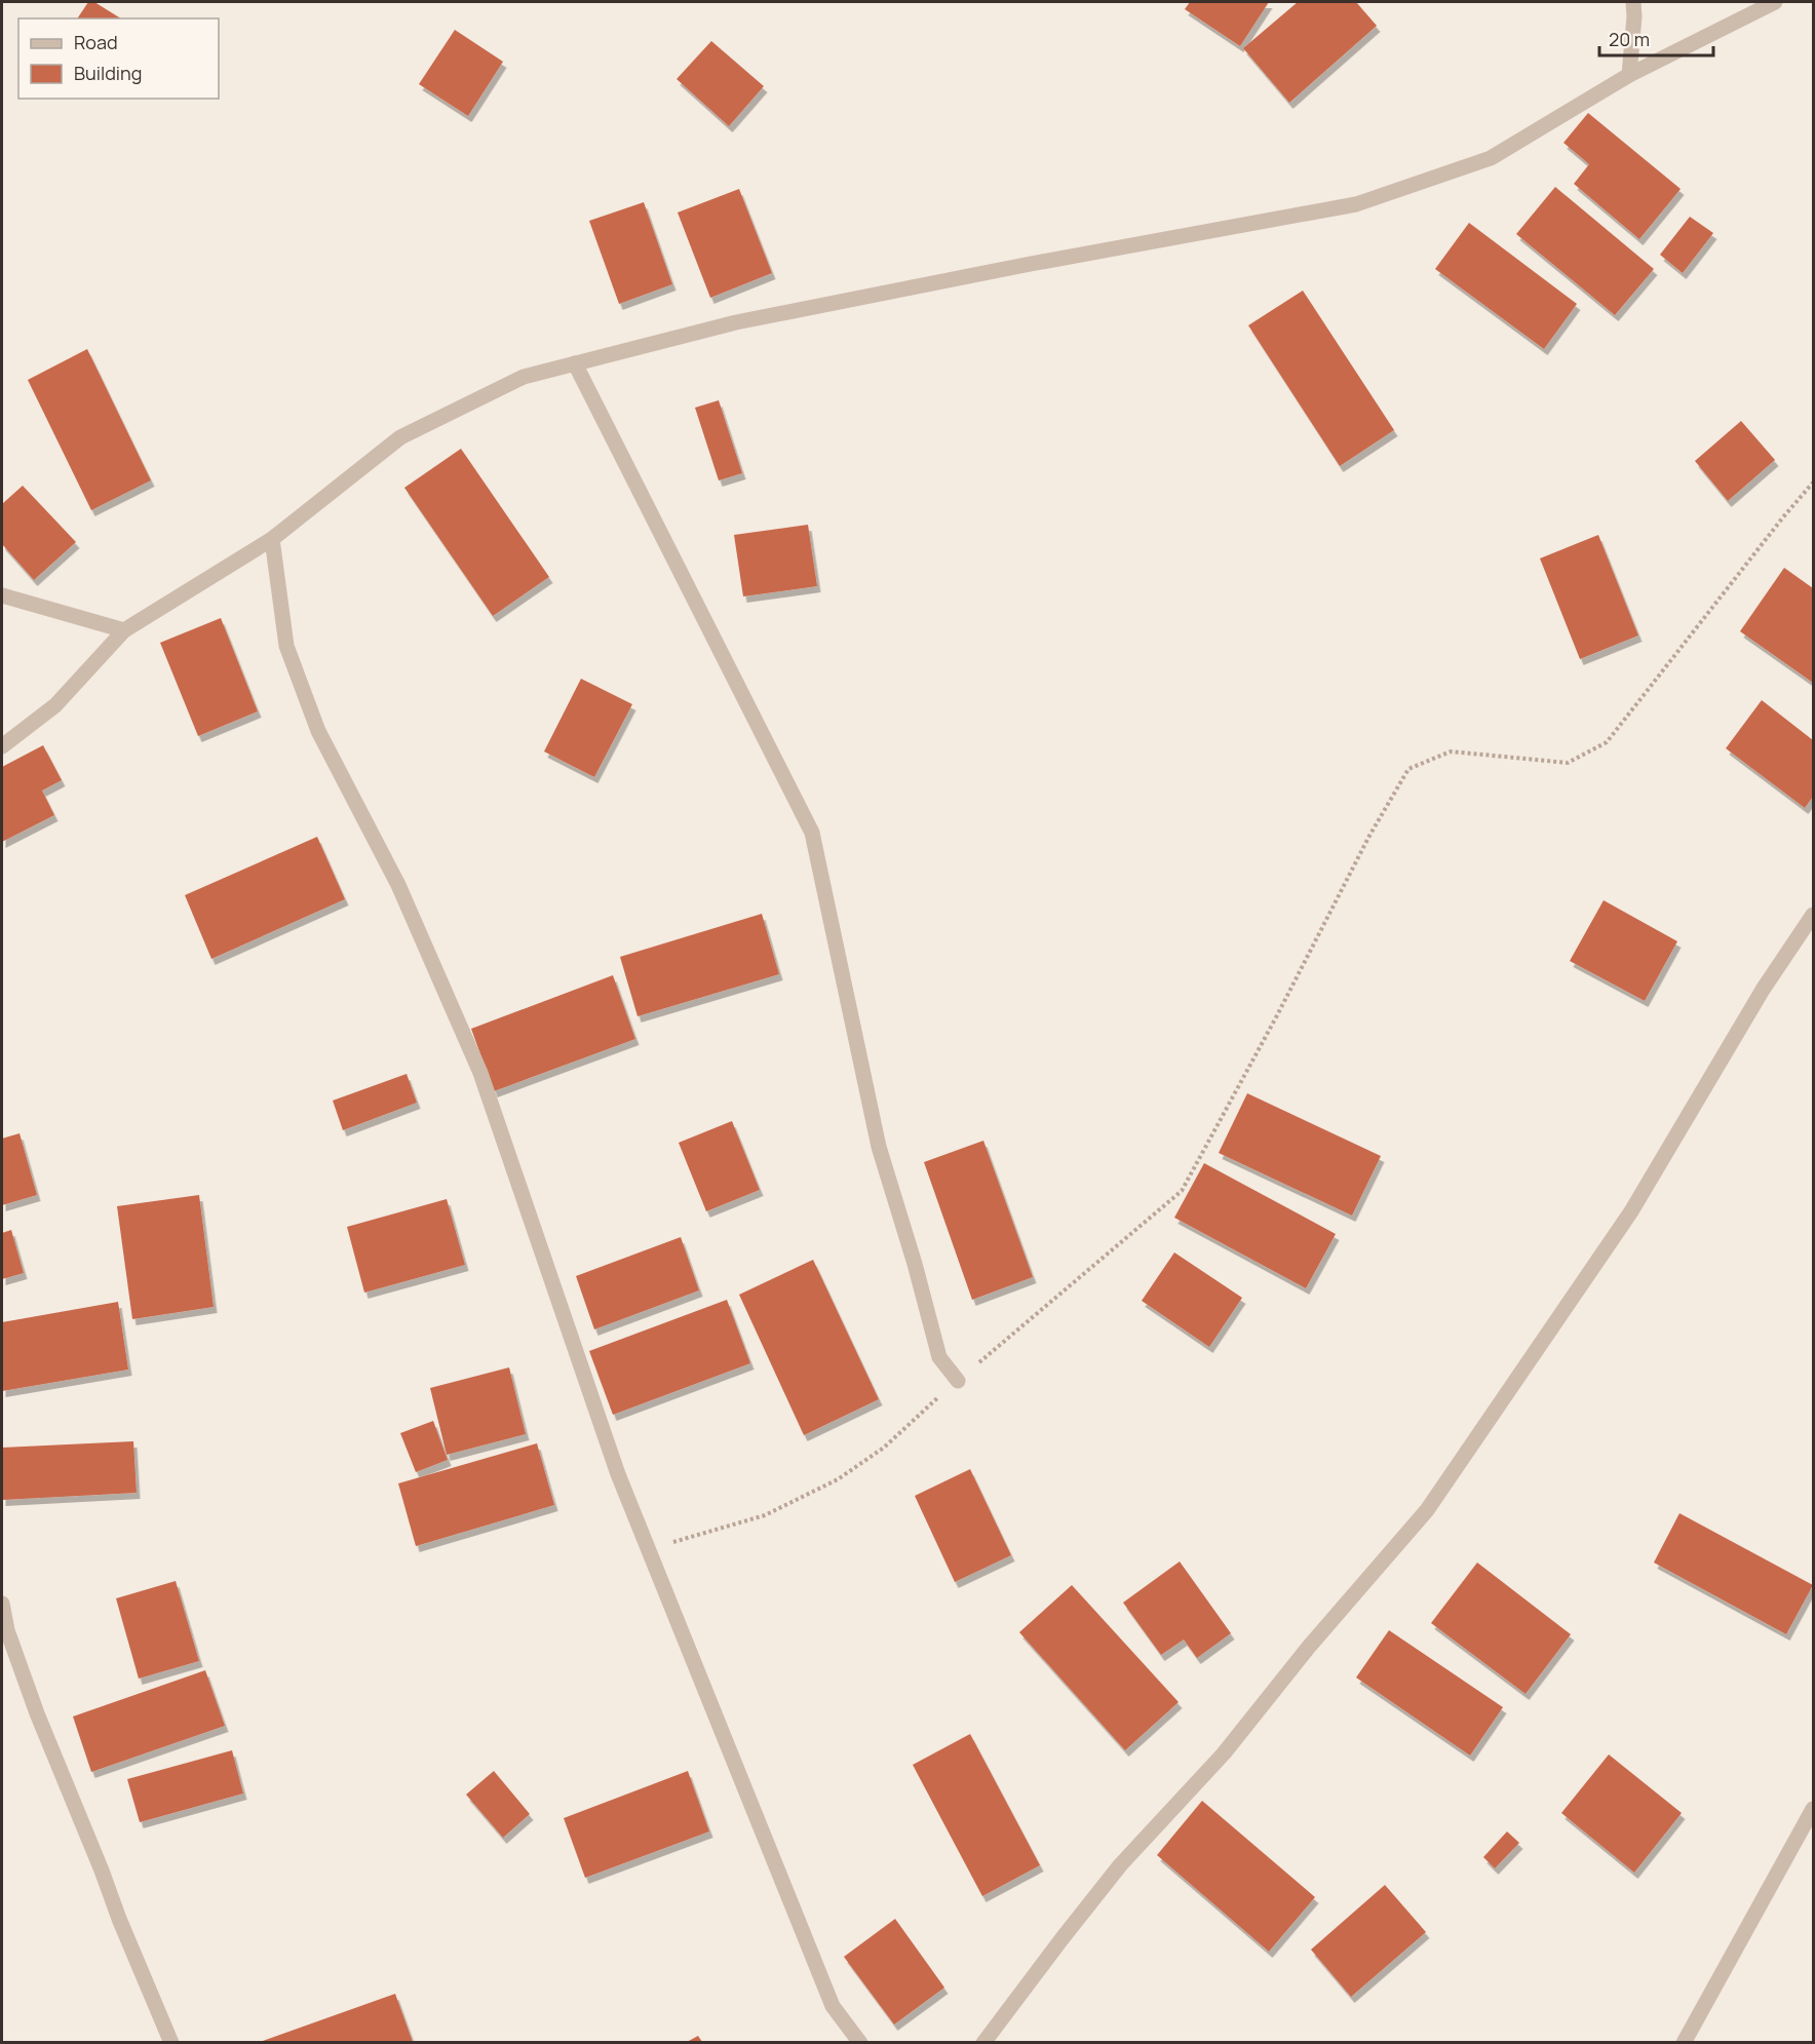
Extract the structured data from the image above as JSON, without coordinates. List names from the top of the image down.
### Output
{
  "legend": ["Road", "Building"],
  "scale_bar": "20 m"
}
